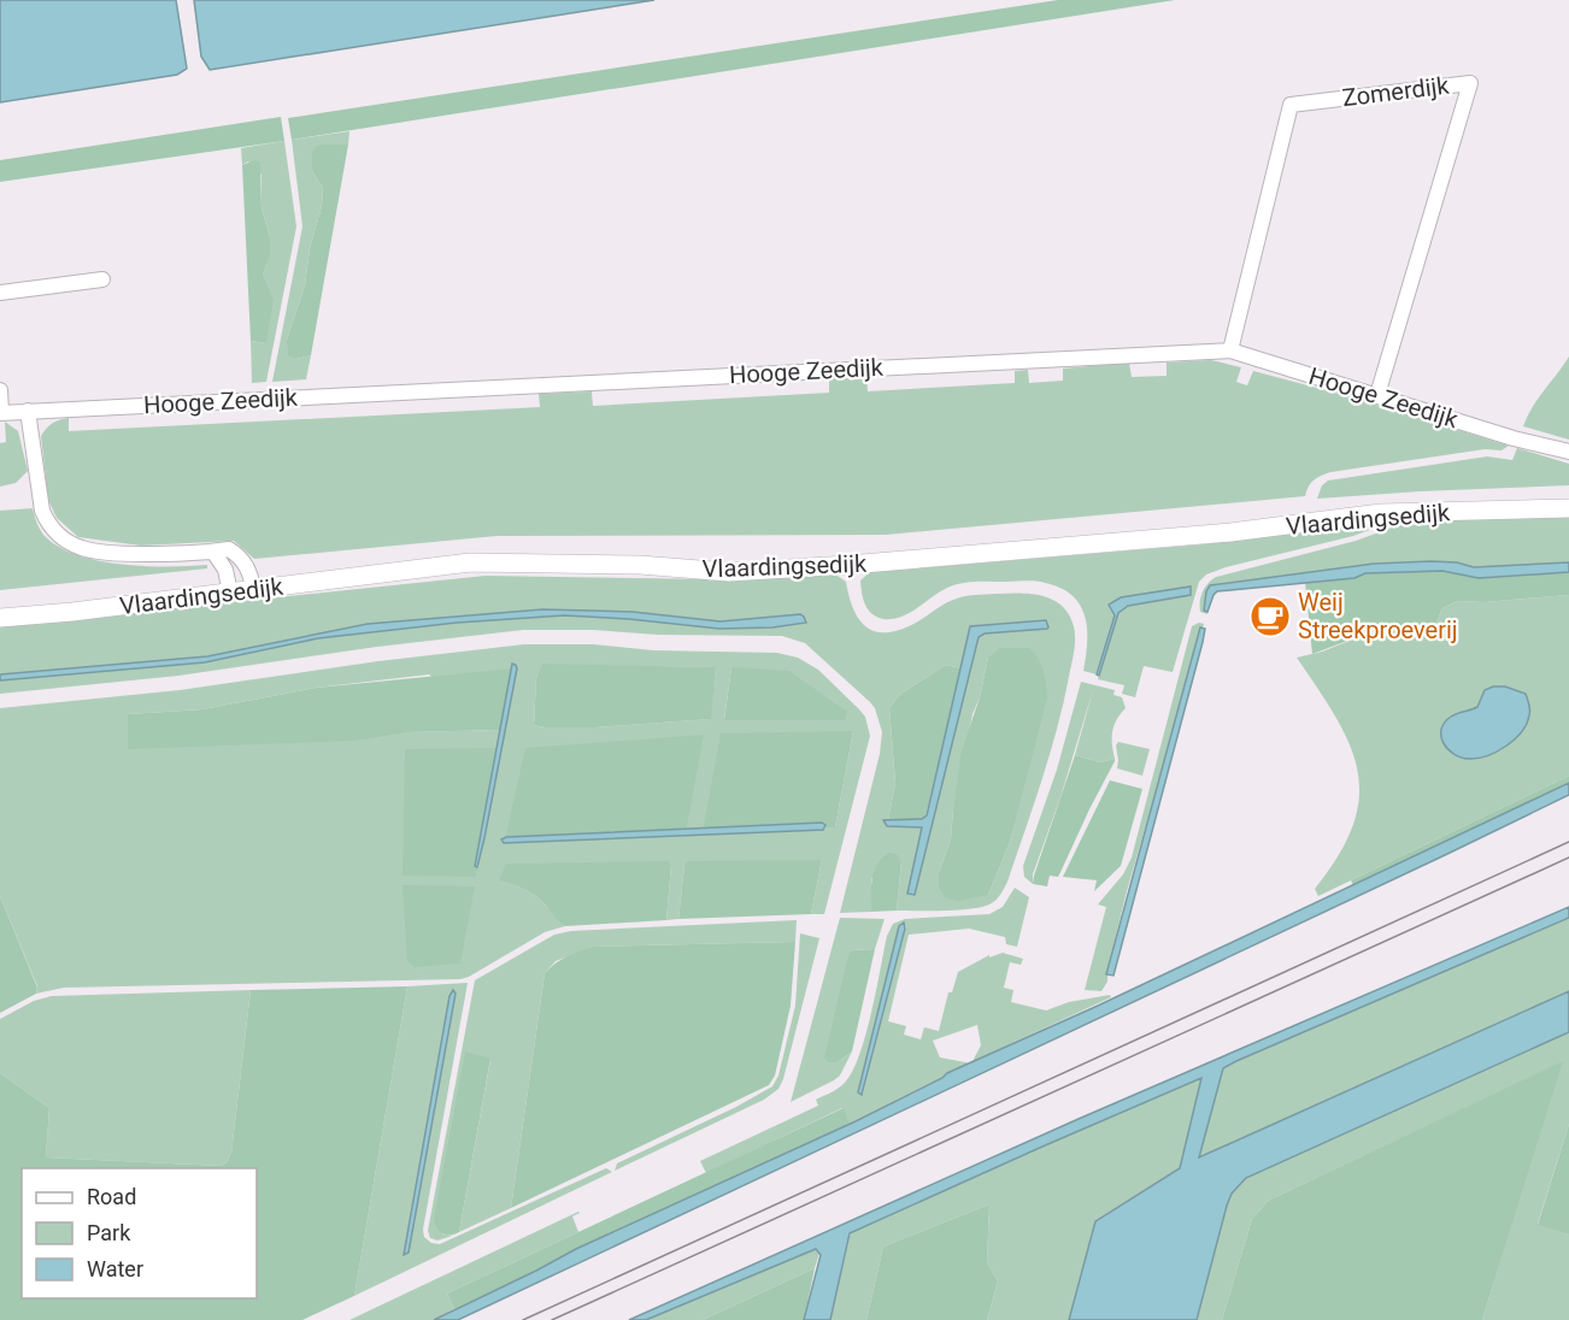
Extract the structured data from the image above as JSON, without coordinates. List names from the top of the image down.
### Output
{
  "streets": {
    "street": ["Zomerdijk", "Hooge Zeedijk", "Vlaardingsedijk"]
  },
  "crossings": [
    ["Zomerdijk", "Hooge Zeedijk"]
  ],
  "places": {
    "cafe": ["Weij Streekproeverij"]
  },
  "legend": ["Road", "Park", "Water"]
}
